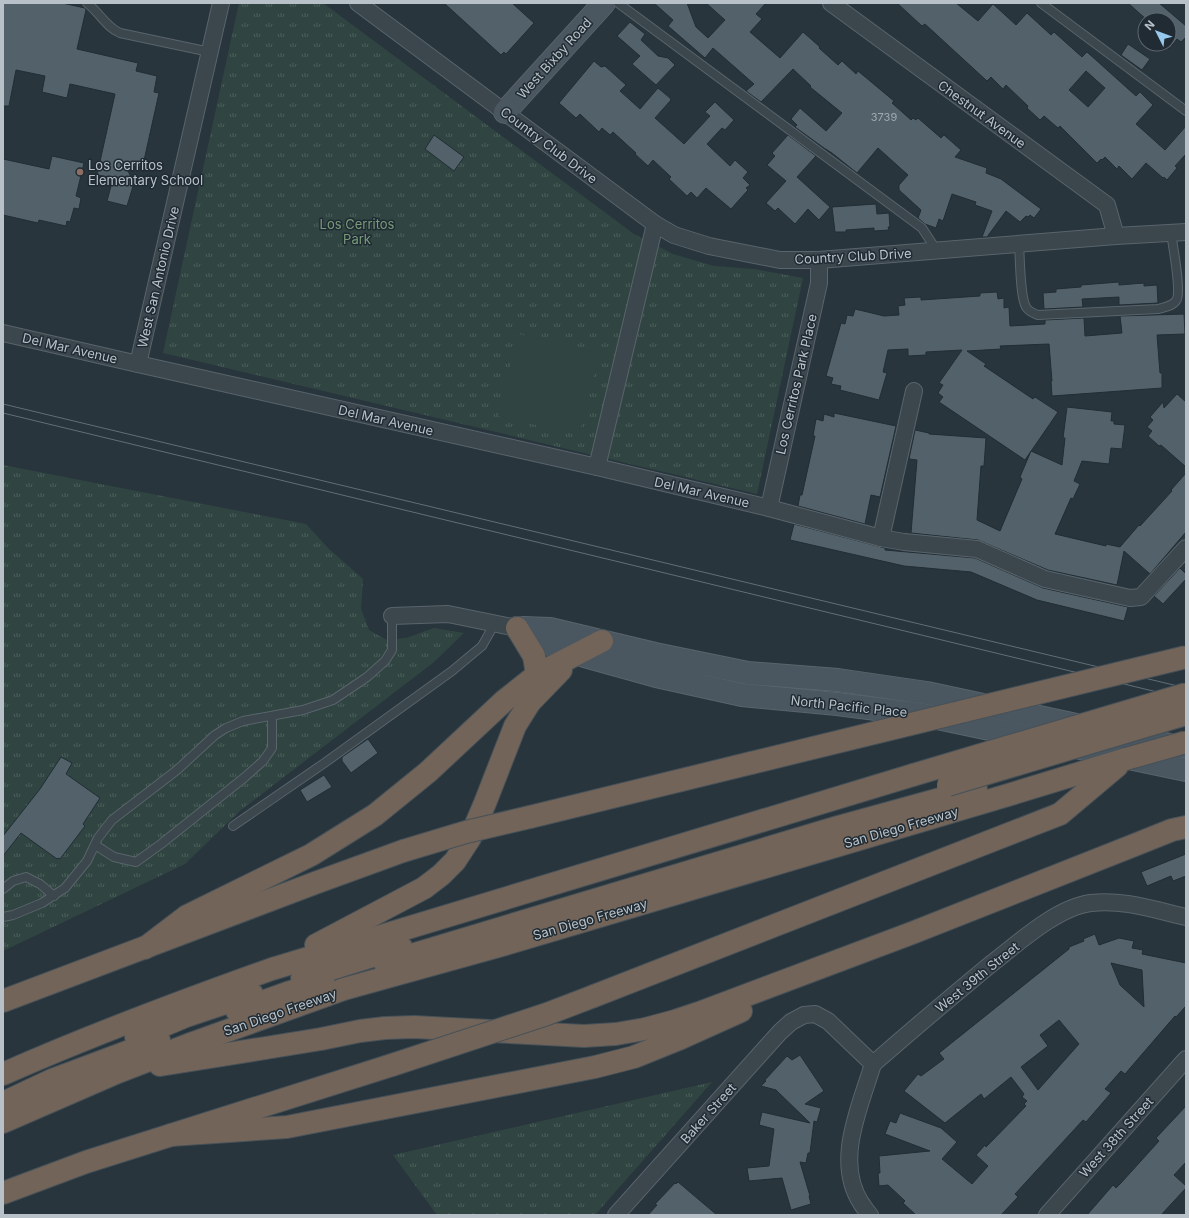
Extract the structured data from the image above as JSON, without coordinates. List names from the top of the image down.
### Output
{
  "streets": {
    "highway": ["San Diego Freeway"],
    "main road": ["West Bixby Road", "North Pacific Place"],
    "street": [
      "Chestnut Avenue",
      "Country Club Drive",
      "West San Antonio Drive",
      "Del Mar Avenue",
      "Los Cerritos Park Place",
      "West 39th Street",
      "Baker Street",
      "West 38th Street"
    ]
  },
  "crossings": [
    ["West Bixby Road", "Country Club Drive"],
    ["Chestnut Avenue", "Country Club Drive"],
    ["Country Club Drive", "Los Cerritos Park Place"],
    ["West San Antonio Drive", "Del Mar Avenue"],
    ["Del Mar Avenue", "Los Cerritos Park Place"],
    ["West 39th Street", "Baker Street"]
  ],
  "parks": ["Los Cerritos Park"],
  "places": ["Los Cerritos Elementary School"],
  "house_numbers": ["3739"],
  "north": "top left"
}
